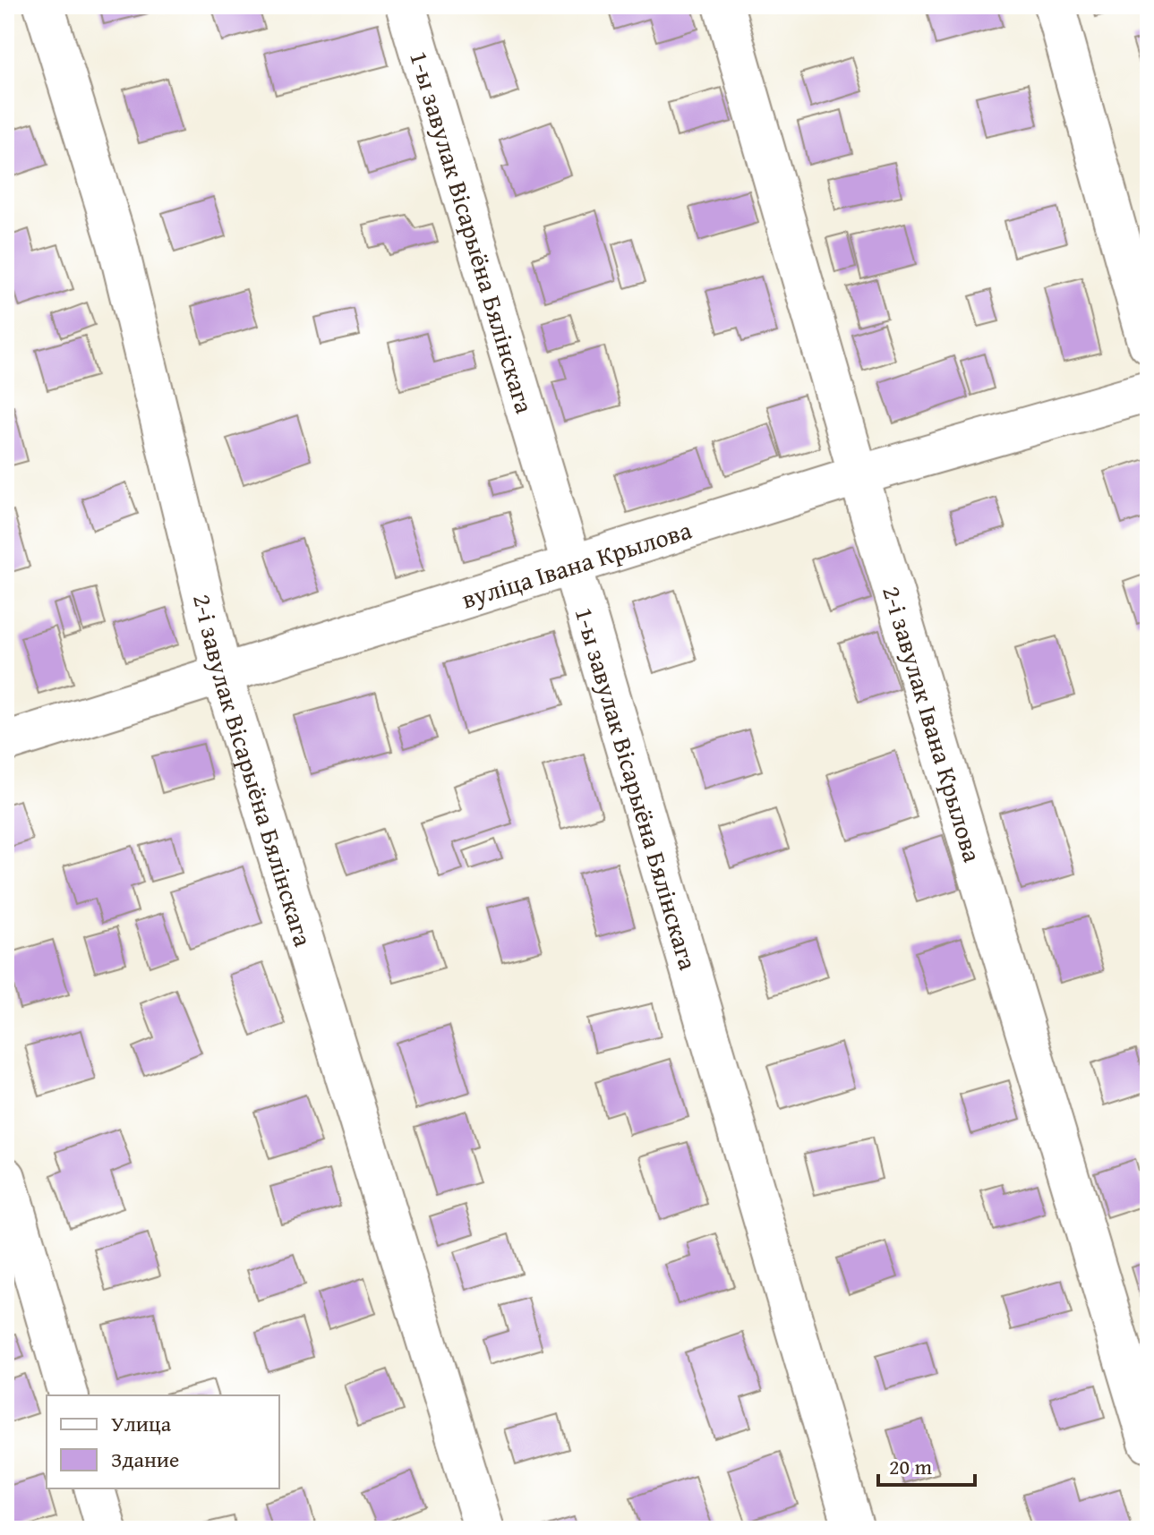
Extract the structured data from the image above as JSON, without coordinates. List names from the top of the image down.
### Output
{
  "streets": {
    "street": [
      "1-ы завулак Вісарыёна Бялінскага",
      "вуліца Івана Крылова",
      "2-і завулак Івана Крылова",
      "2-і завулак Вісарыёна Бялінскага"
    ]
  },
  "crossings": [
    ["1-ы завулак Вісарыёна Бялінскага", "вуліца Івана Крылова"],
    ["вуліца Івана Крылова", "2-і завулак Івана Крылова"],
    ["вуліца Івана Крылова", "2-і завулак Вісарыёна Бялінскага"]
  ],
  "legend": ["Улица", "Здание"],
  "scale_bar": "20 m"
}
